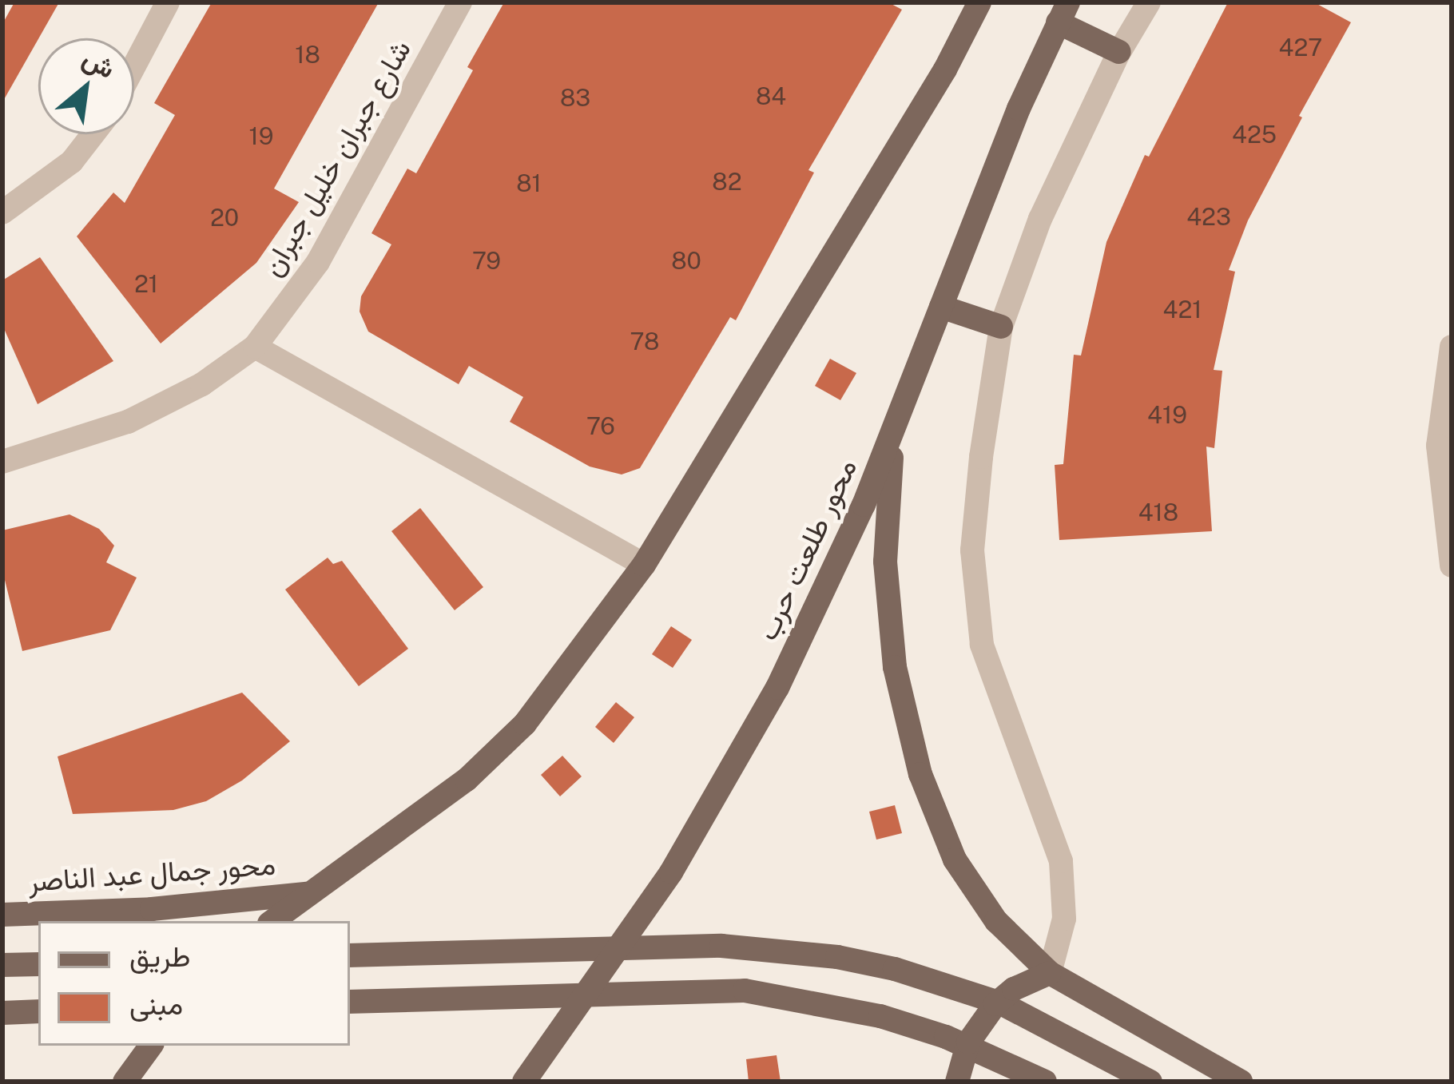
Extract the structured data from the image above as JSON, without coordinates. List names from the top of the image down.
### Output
{
  "streets": {
    "main road": ["محور طلعت حرب", "محور جمال عبد الناصر"],
    "street": ["شارع جبران خليل جبران"]
  },
  "house_numbers": [
    "427",
    "18",
    "84",
    "83",
    "425",
    "19",
    "82",
    "81",
    "423",
    "20",
    "79",
    "80",
    "21",
    "421",
    "78",
    "419",
    "76",
    "418"
  ],
  "legend": ["طريق", "مبنى"],
  "north": "top right"
}
